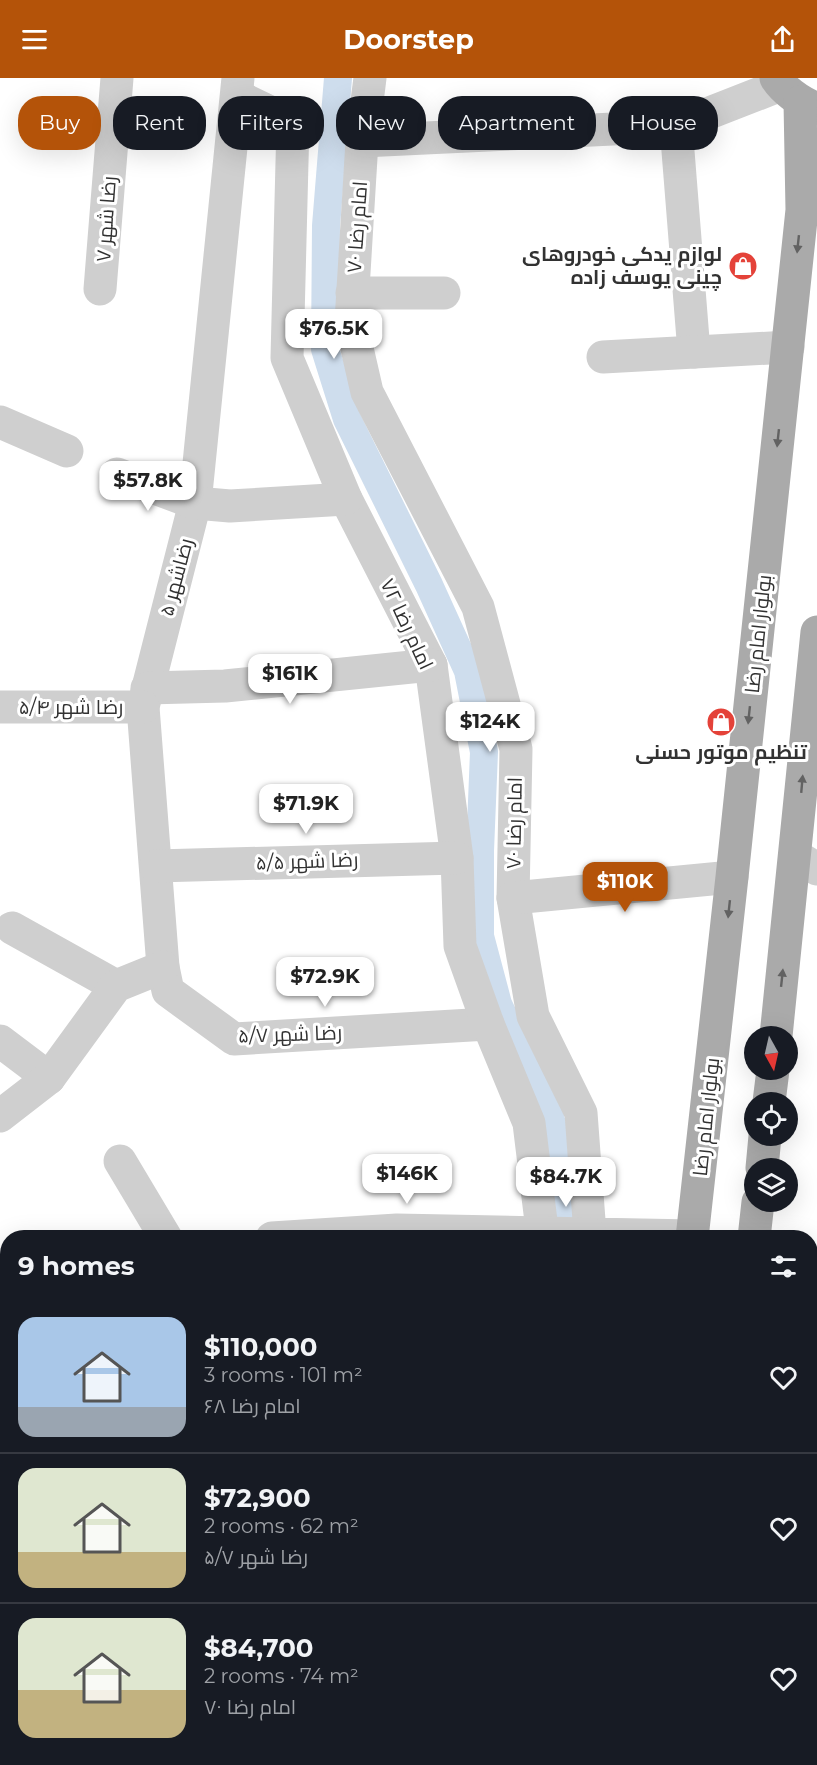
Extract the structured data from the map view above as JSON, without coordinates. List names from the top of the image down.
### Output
{
  "streets": {
    "main road": ["بولوار امام رضا"],
    "street": [
      "رضا شهر ۷",
      "امام رضا ۷۰",
      "رضاشهر ۵",
      "امام رضا ۷۲",
      "رضا شهر ۵/۴",
      "رضا شهر ۵/۵",
      "رضا شهر ۵/۷"
    ]
  },
  "crossings": [
    ["رضاشهر ۵", "امام رضا ۷۲"],
    ["رضاشهر ۵", "رضا شهر ۵/۴"],
    ["رضاشهر ۵", "رضا شهر ۵/۵"],
    ["رضاشهر ۵", "رضا شهر ۵/۷"],
    ["امام رضا ۷۲", "رضا شهر ۵/۴"],
    ["امام رضا ۷۲", "رضا شهر ۵/۵"],
    ["امام رضا ۷۲", "رضا شهر ۵/۷"]
  ],
  "places": {
    "shop": ["لوازم یدکی خودروهای چینی یوسف زاده", "تنظیم موتور حسنی"]
  },
  "north": "bottom",
  "page": {
    "header": "Doorstep",
    "chip": [
      "Buy",
      "Rent",
      "Filters",
      "New",
      "Apartment",
      "House"
    ],
    "price": [
      "$76.5K",
      "$57.8K",
      "$161K",
      "$124K",
      "$71.9K",
      "$110K",
      "$72.9K",
      "$146K",
      "$84.7K"
    ],
    "heading": "9 homes",
    "list": [
      {
        "name": "$110,000",
        "note": "3 rooms · 101 m² · امام رضا ۶۸"
      },
      {
        "name": "$72,900",
        "note": "2 rooms · 62 m² · رضا شهر ۵/۷"
      },
      {
        "name": "$84,700",
        "note": "2 rooms · 74 m² · امام رضا ۷۰"
      }
    ]
  }
}
